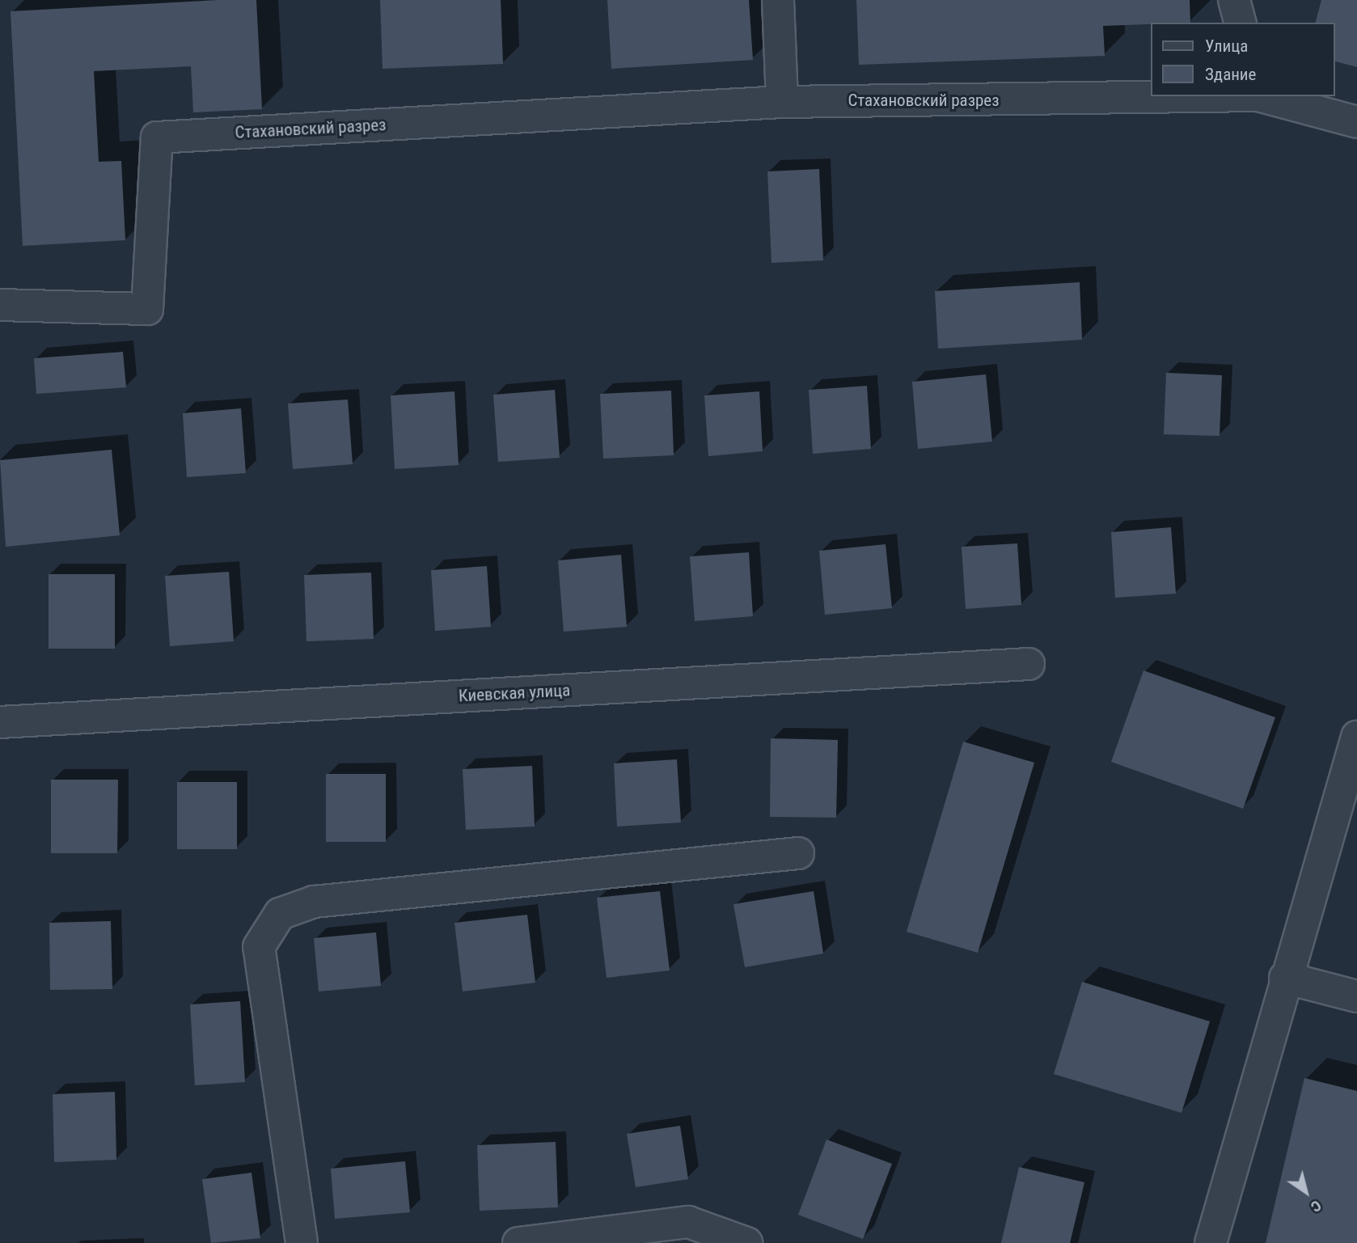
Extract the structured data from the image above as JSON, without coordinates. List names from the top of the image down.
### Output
{
  "streets": {
    "street": ["Стахановский разрез", "Киевская улица"]
  },
  "legend": ["Улица", "Здание"],
  "north": "bottom right"
}
